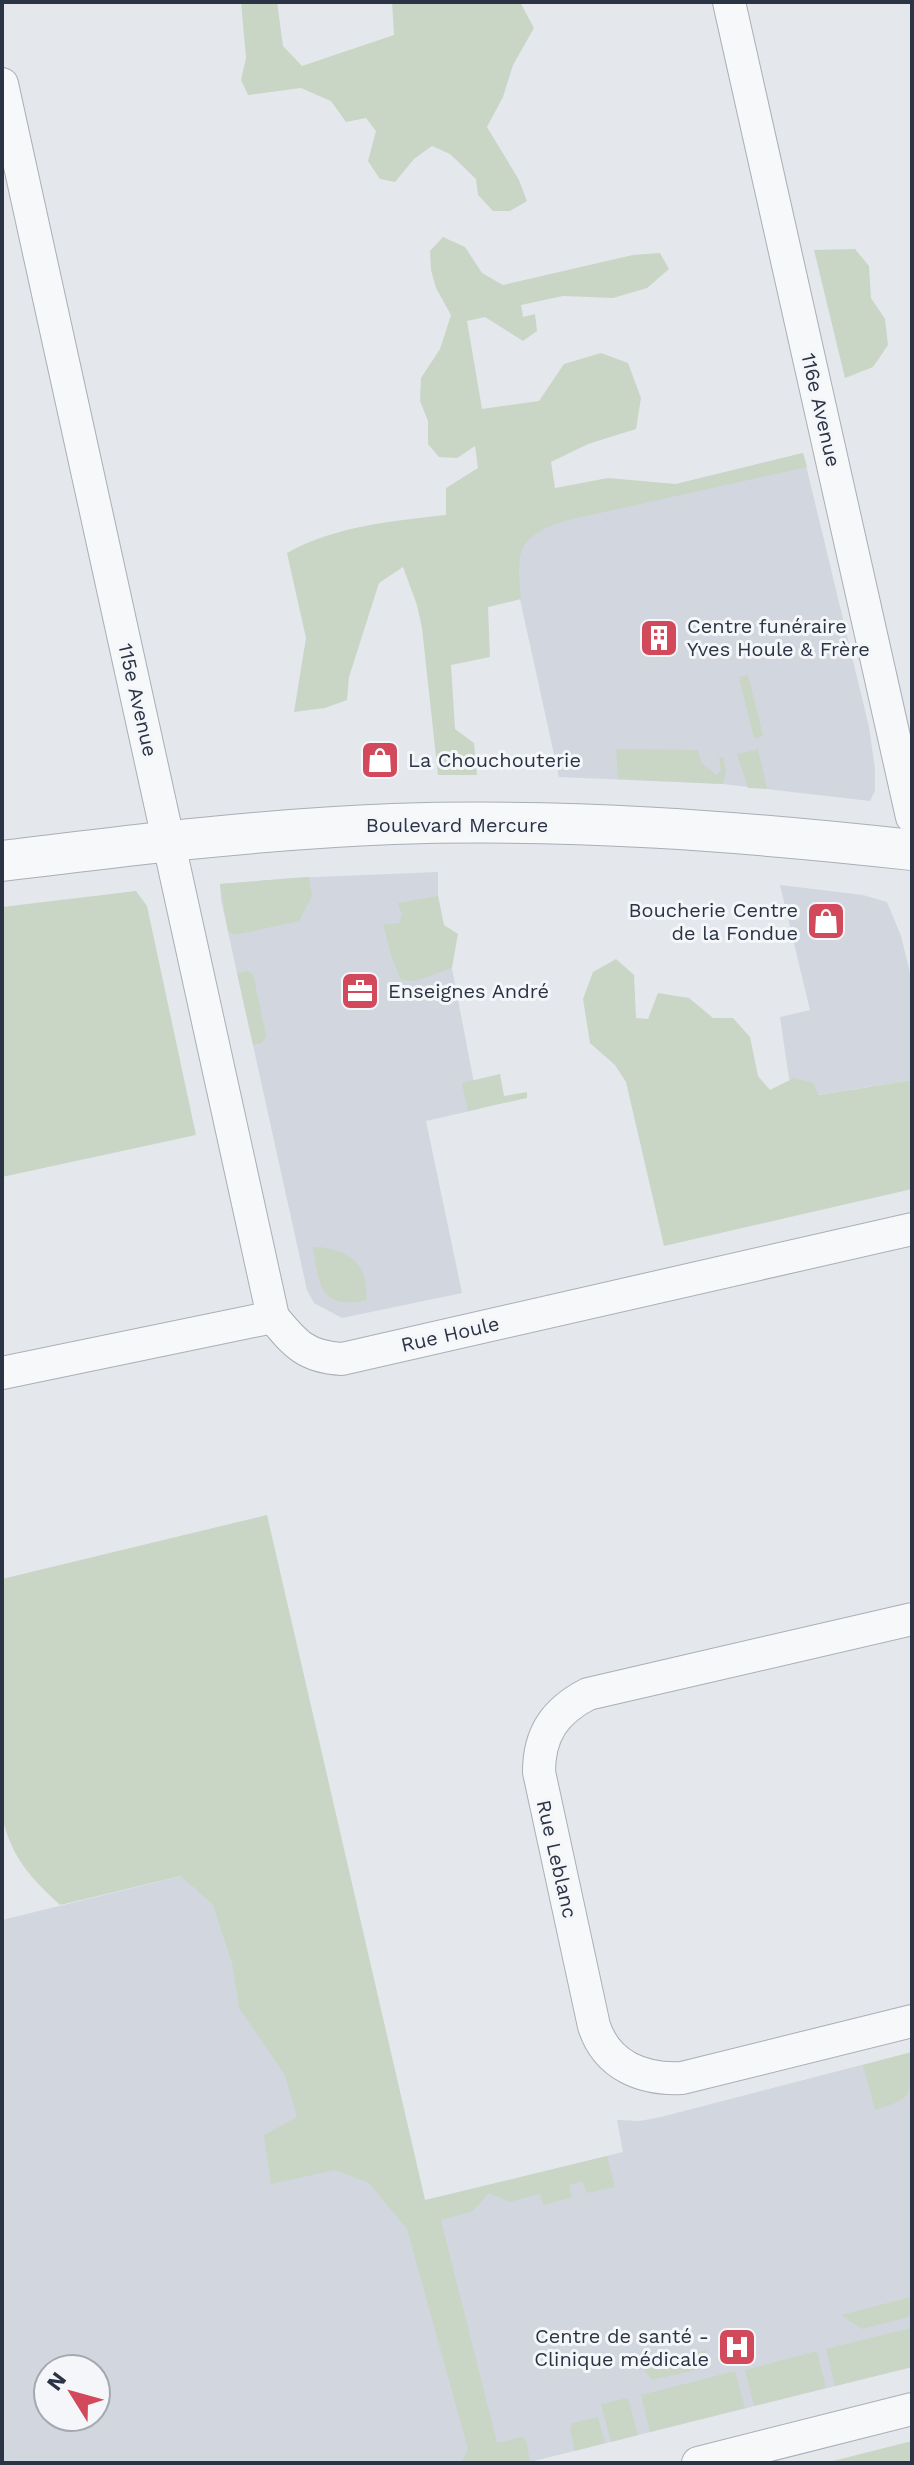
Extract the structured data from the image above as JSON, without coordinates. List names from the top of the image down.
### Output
{
  "streets": {
    "street": [
      "116e Avenue",
      "115e Avenue",
      "Boulevard Mercure",
      "Rue Houle",
      "Rue Leblanc"
    ]
  },
  "crossings": [
    ["115e Avenue", "Boulevard Mercure"],
    ["115e Avenue", "Rue Houle"]
  ],
  "places": {
    "building": ["Centre funéraire Yves Houle & Frère"],
    "shop": ["La Chouchouterie", "Boucherie Centre de la Fondue"],
    "office": ["Enseignes André"],
    "hospital": ["Centre de santé - Clinique médicale"]
  },
  "north": "top left"
}
